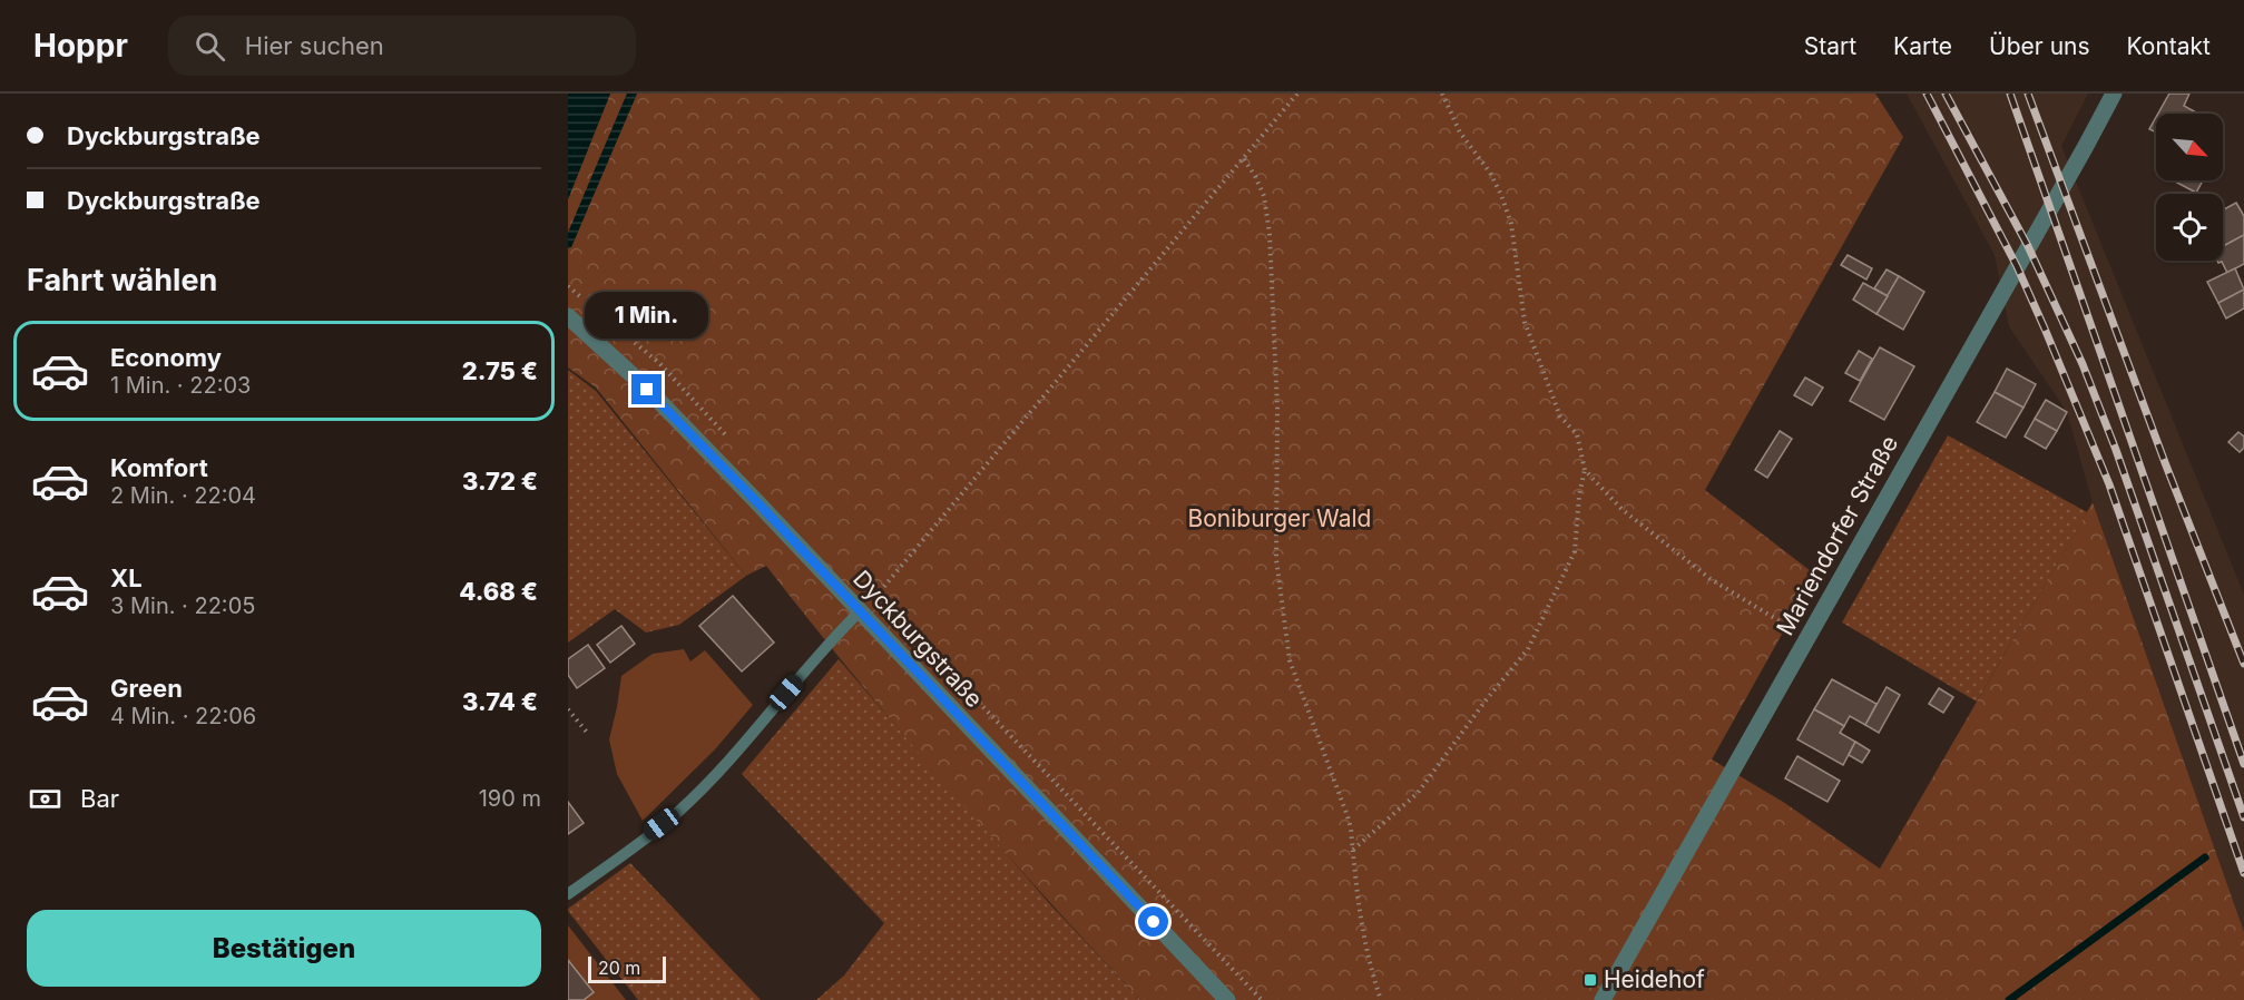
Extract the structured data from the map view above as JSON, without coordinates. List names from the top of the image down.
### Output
{
  "streets": {
    "street": ["Mariendorfer Straße", "Dyckburgstraße"]
  },
  "parks": ["Boniburger Wald"],
  "places": {
    "transit": ["Heidehof"]
  },
  "scale_bar": "20 m",
  "north": "bottom right",
  "page": {
    "header": "Hoppr",
    "search": "Hier suchen",
    "nav": [
      "Start",
      "Karte",
      "Über uns",
      "Kontakt"
    ],
    "banner": ["Dyckburgstraße", "Dyckburgstraße"],
    "heading": "Fahrt wählen",
    "bubble": "1 Min.",
    "list": [
      {
        "name": "Economy",
        "note": "1 Min. · 22:03",
        "value": "2.75 €"
      },
      {
        "name": "Komfort",
        "note": "2 Min. · 22:04",
        "value": "3.72 €"
      },
      {
        "name": "XL",
        "note": "3 Min. · 22:05",
        "value": "4.68 €"
      },
      {
        "name": "Green",
        "note": "4 Min. · 22:06",
        "value": "3.74 €"
      }
    ],
    "pay": ["Bar", "190 m"],
    "buttons": "Bestätigen",
    "scale": "20 m"
  }
}
